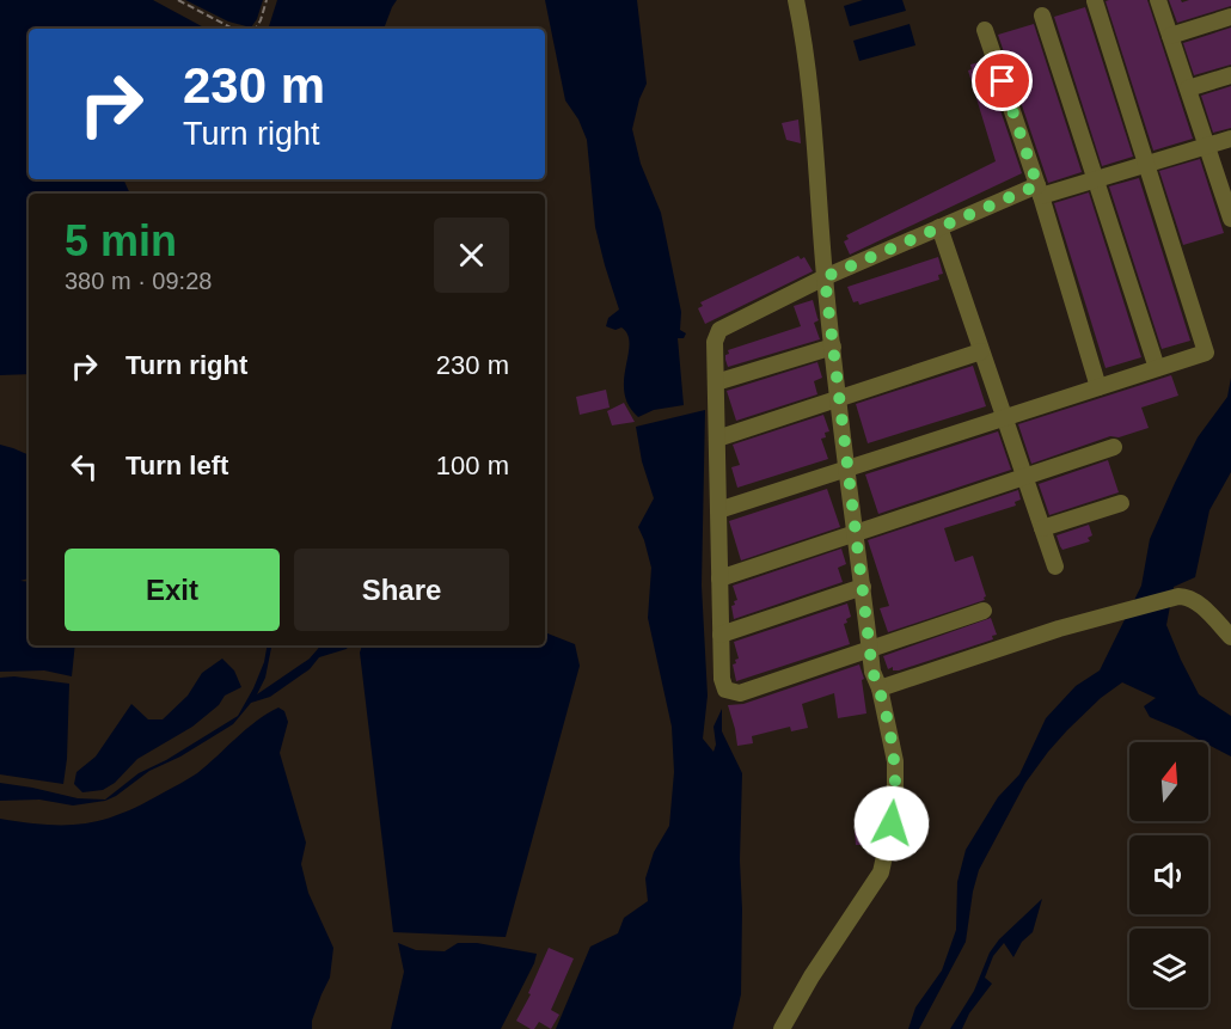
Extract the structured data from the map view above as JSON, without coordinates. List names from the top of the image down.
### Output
{
  "north": "top",
  "page": {
    "turn": ["230 m", "Turn right"],
    "heading": ["5 min", "380 m · 09:28"],
    "list": [
      {
        "name": "Turn right",
        "value": "230 m"
      },
      {
        "name": "Turn left",
        "value": "100 m"
      }
    ],
    "buttons": ["Exit", "Share"]
  }
}
